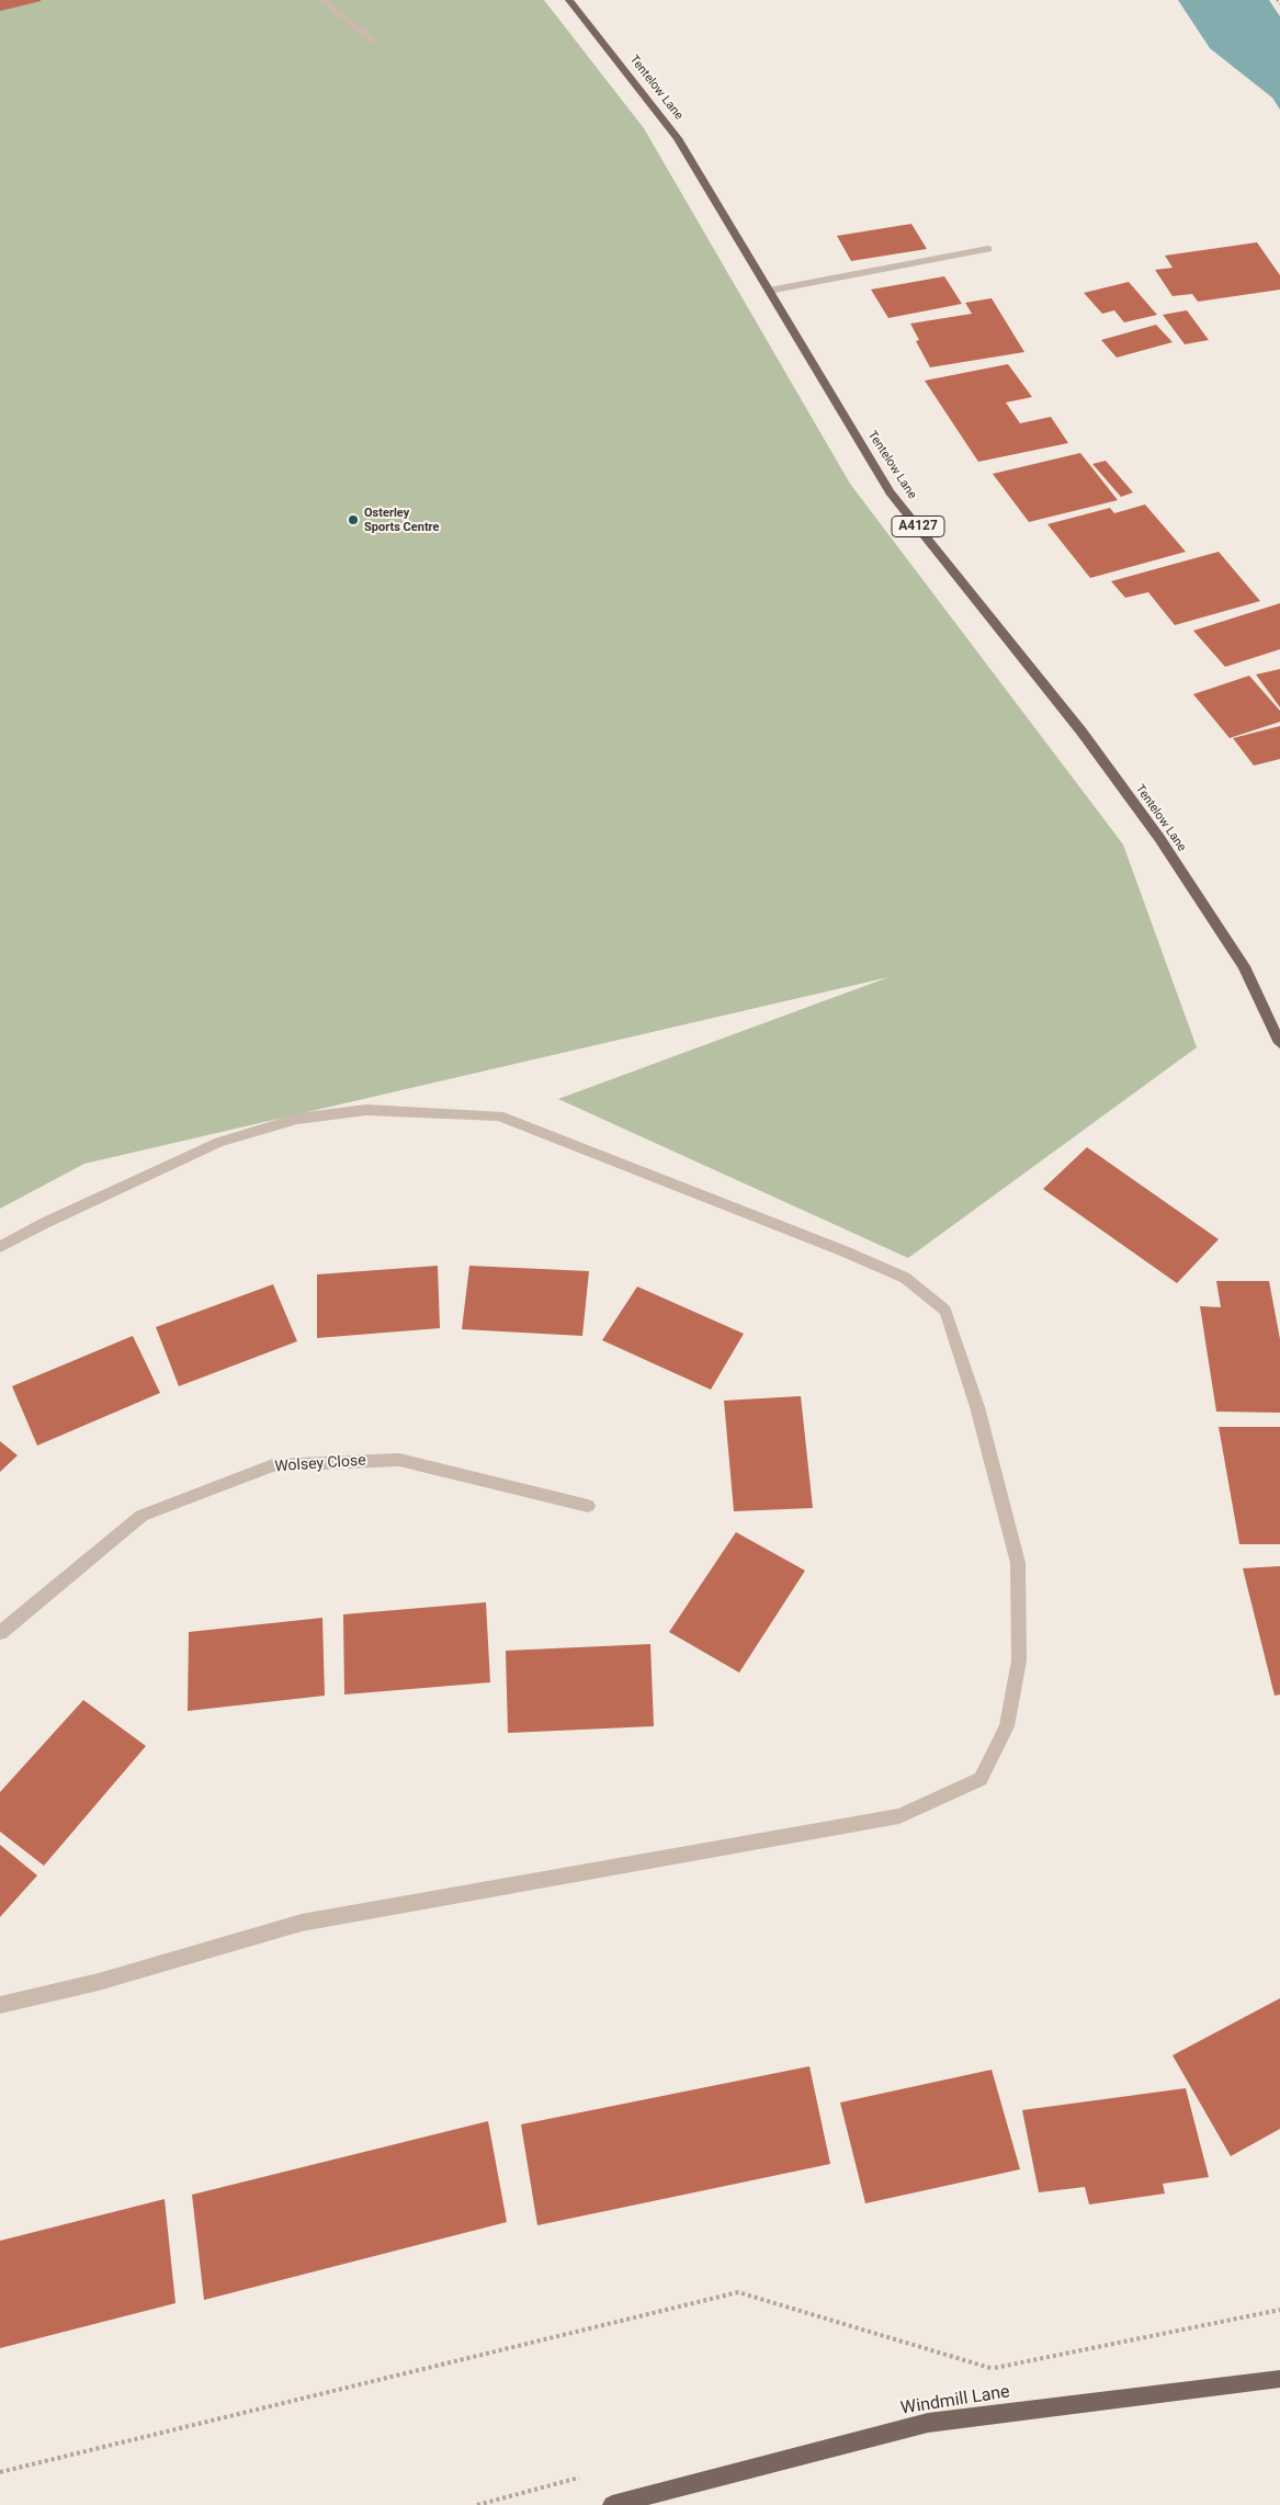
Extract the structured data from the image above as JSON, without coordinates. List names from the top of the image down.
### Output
{
  "streets": {
    "main road": ["Tentelow Lane", "A4127", "Windmill Lane"],
    "street": ["Wolsey Close"]
  },
  "places": ["Osterley Sports Centre"]
}
